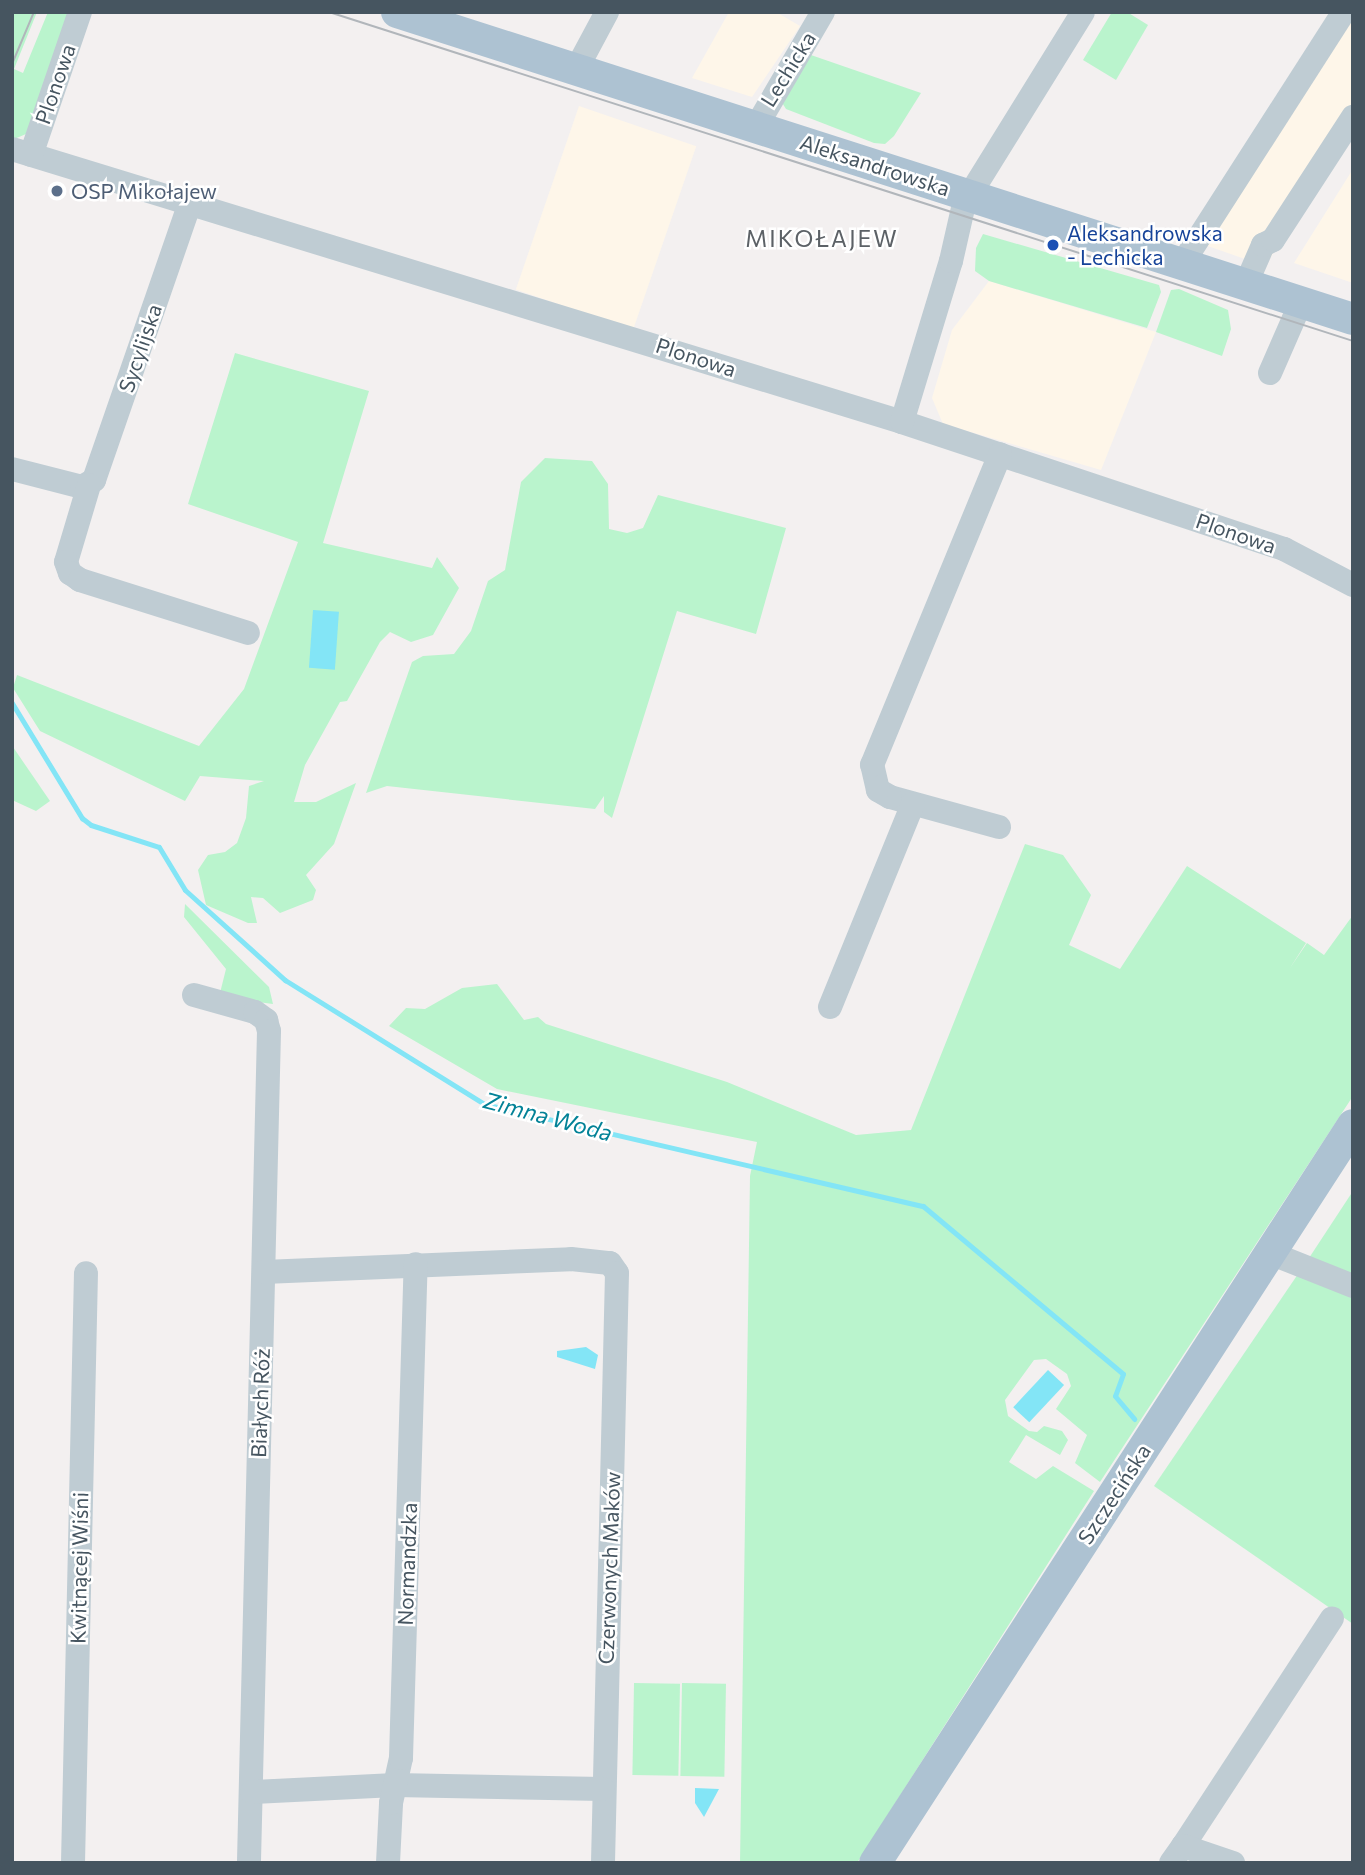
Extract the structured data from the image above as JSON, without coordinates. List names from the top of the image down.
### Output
{
  "streets": {
    "main road": ["Aleksandrowska", "Szczecińska"],
    "street": [
      "Lechicka",
      "Plonowa",
      "Sycylijska",
      "Białych Róż",
      "Normandzka",
      "Kwitnącej Wiśni",
      "Czerwonych Maków"
    ]
  },
  "crossings": [
    ["Lechicka", "Aleksandrowska"],
    ["Plonowa", "Sycylijska"],
    ["Normandzka", "Czerwonych Maków"]
  ],
  "districts": ["MIKOŁAJEW"],
  "water": ["Zimna Woda"],
  "places": ["OSP Mikołajew", "Aleksandrowska - Lechicka"]
}
